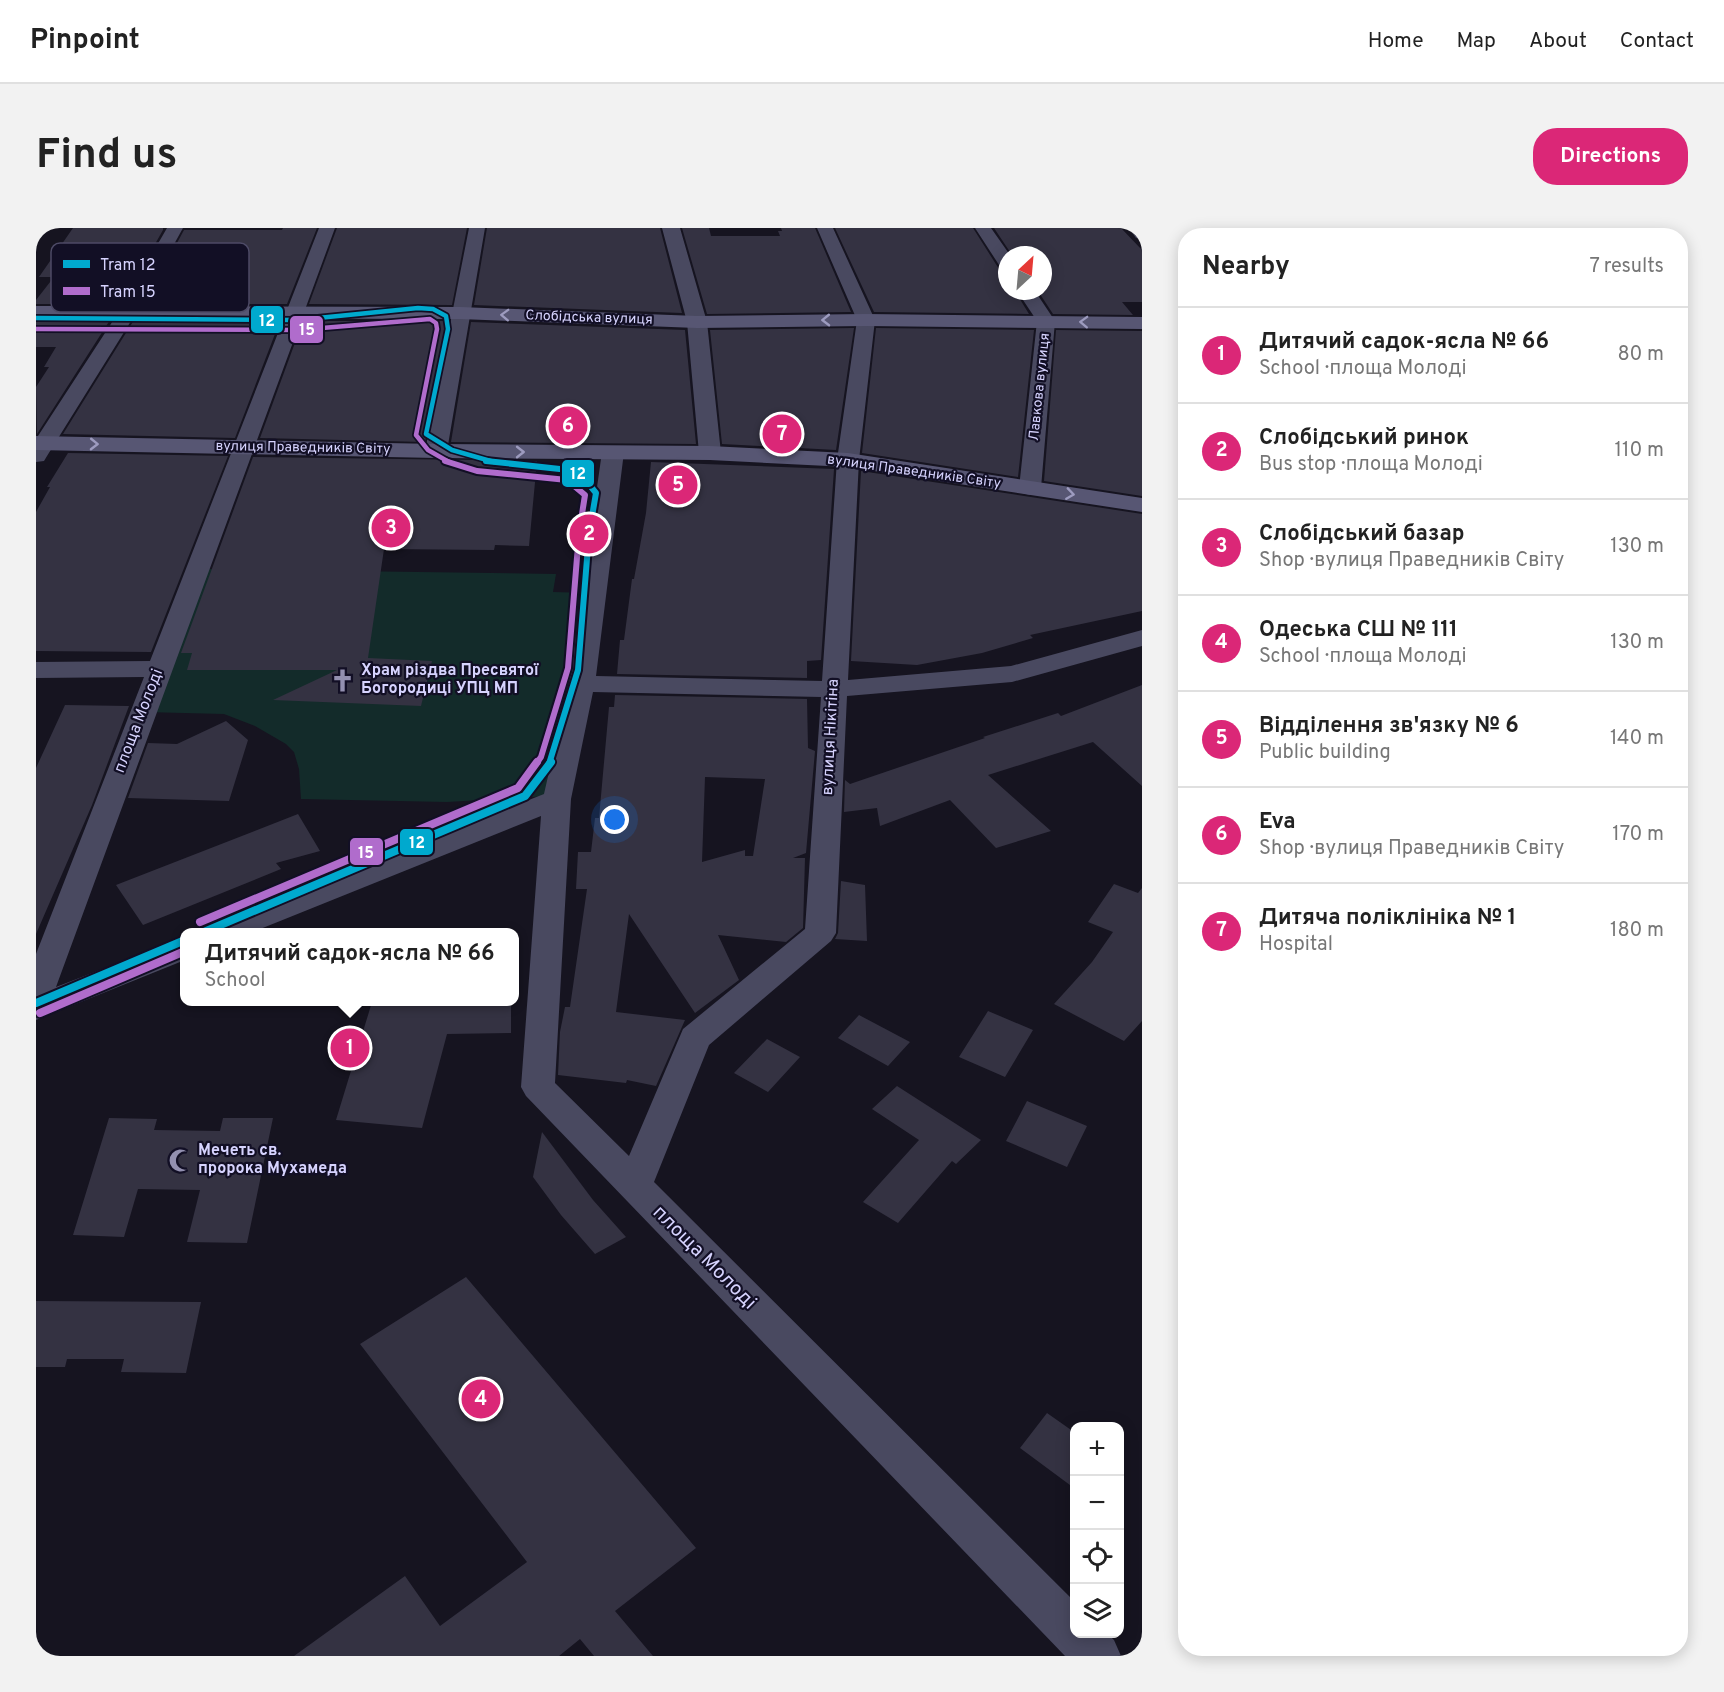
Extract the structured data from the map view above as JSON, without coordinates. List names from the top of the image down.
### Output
{
  "streets": {
    "main road": ["Слобідська вулиця", "вулиця Праведників Світу"],
    "street": ["Лавкова вулиця", "площа Молоді", "вулиця Нікітіна"]
  },
  "crossings": [
    ["Слобідська вулиця", "Лавкова вулиця"],
    ["Слобідська вулиця", "площа Молоді"],
    ["Слобідська вулиця", "вулиця Нікітіна"],
    ["Лавкова вулиця", "вулиця Праведників Світу"],
    ["вулиця Праведників Світу", "площа Молоді"],
    ["вулиця Праведників Світу", "вулиця Нікітіна"],
    ["площа Молоді", "вулиця Нікітіна"]
  ],
  "one_way": ["Слобідська вулиця", "вулиця Праведників Світу"],
  "places": {
    "church": ["Храм різдва Пресвятої Богородиці УПЦ МП"],
    "mosque": ["Мечеть св. пророка Мухамеда"]
  },
  "lines": ["tram line 12", "tram line 15"],
  "legend": ["Tram 12", "Tram 15"],
  "north": "top right",
  "page": {
    "header": "Pinpoint",
    "nav": [
      "Home",
      "Map",
      "About",
      "Contact"
    ],
    "buttons": "Directions",
    "title": "Find us",
    "heading": ["Nearby", "7 results"],
    "list": [
      {
        "mark": "1",
        "name": "Дитячий садок-ясла № 66",
        "note": "School · площа Молоді",
        "value": "80 m"
      },
      {
        "mark": "2",
        "name": "Слобідський ринок",
        "note": "Bus stop · площа Молоді",
        "value": "110 m"
      },
      {
        "mark": "3",
        "name": "Слобідський базар",
        "note": "Shop · вулиця Праведників Світу",
        "value": "130 m"
      },
      {
        "mark": "4",
        "name": "Одеська СШ № 111",
        "note": "School · площа Молоді",
        "value": "130 m"
      },
      {
        "mark": "5",
        "name": "Відділення зв'язку № 6",
        "note": "Public building",
        "value": "140 m"
      },
      {
        "mark": "6",
        "name": "Eva",
        "note": "Shop · вулиця Праведників Світу",
        "value": "170 m"
      },
      {
        "mark": "7",
        "name": "Дитяча поліклініка № 1",
        "note": "Hospital",
        "value": "180 m"
      }
    ],
    "pins": [
      "6",
      "7",
      "5",
      "3",
      "2",
      "1",
      "4"
    ],
    "popup": ["Дитячий садок-ясла № 66", "School"],
    "map_buttons": ["+", "−"]
  }
}
